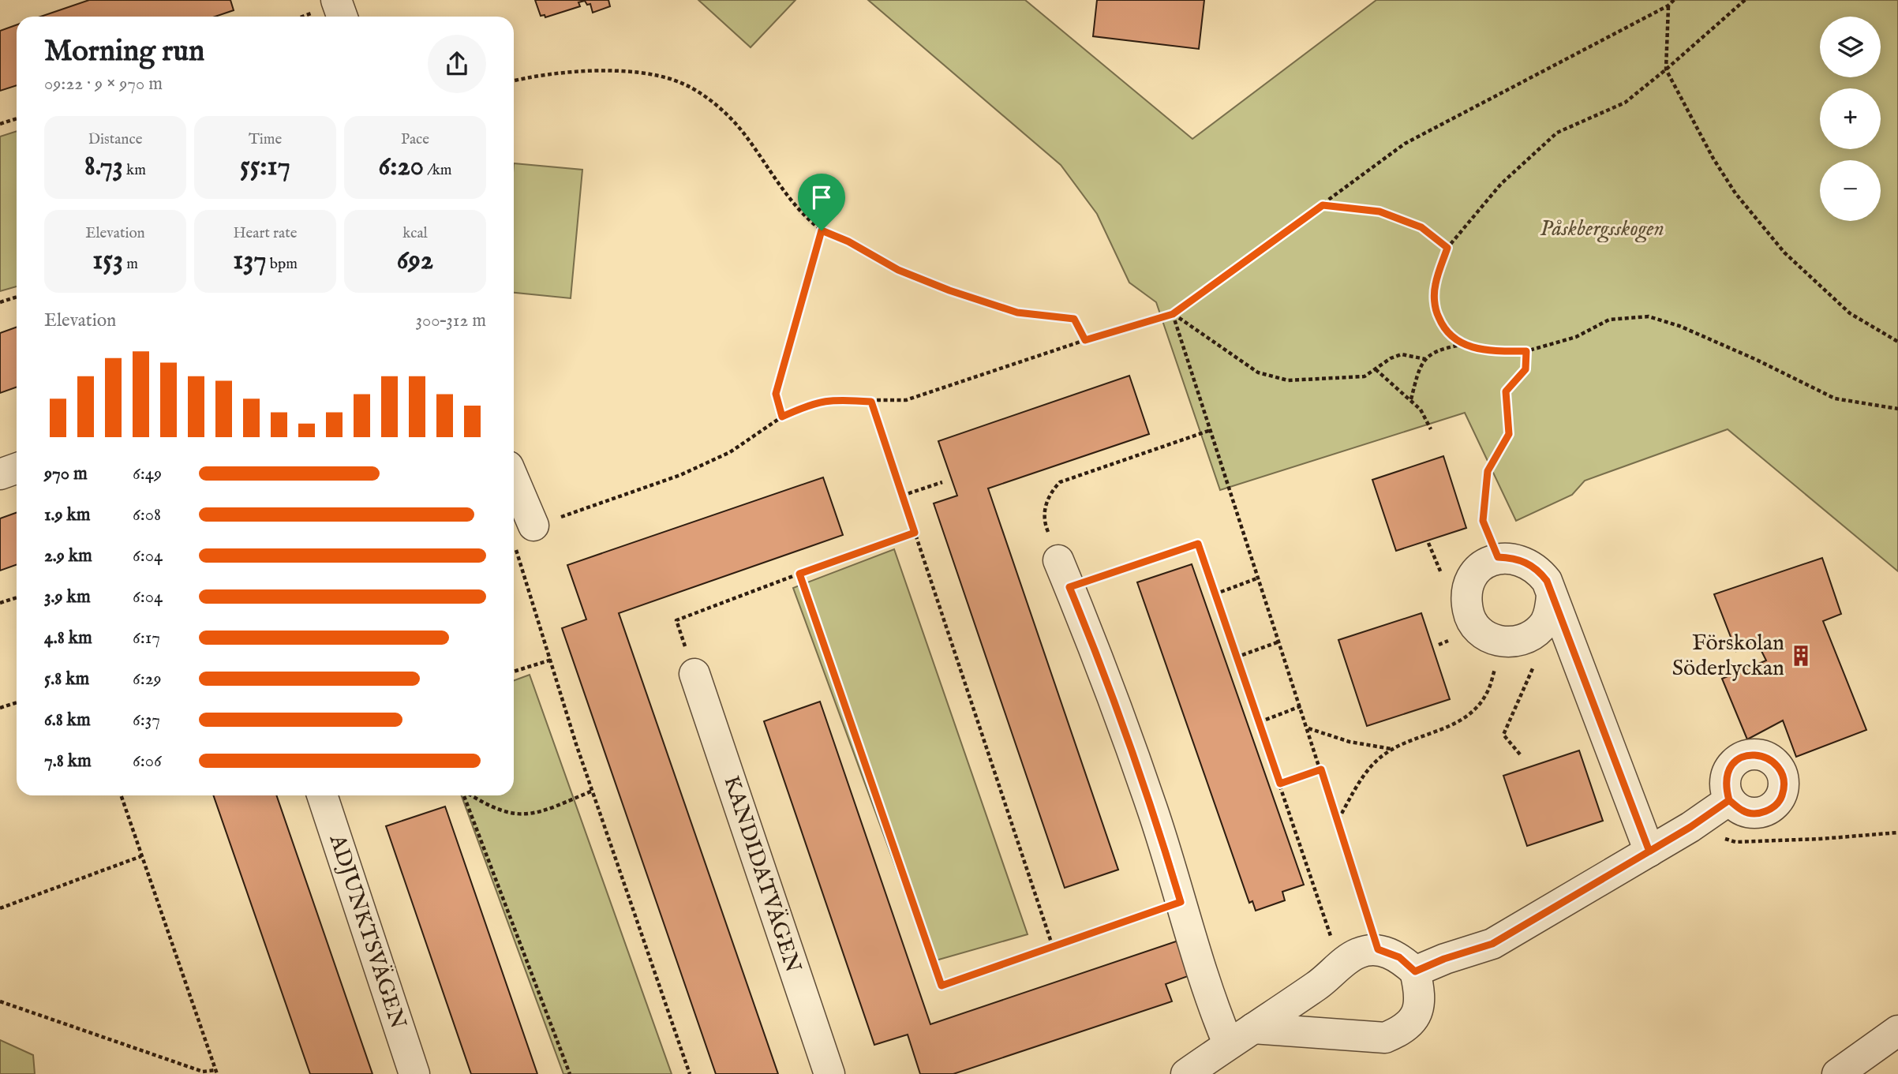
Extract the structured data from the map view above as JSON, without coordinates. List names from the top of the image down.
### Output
{
  "streets": {
    "street": ["KANDIDATVÄGEN", "ADJUNKTSVÄGEN"]
  },
  "parks": ["Påskbergsskogen"],
  "places": {
    "building": ["Förskolan Söderlyckan"]
  },
  "page": {
    "map_buttons": ["+", "−"],
    "heading": ["Morning run", "09:22 · 9 × 970 m"],
    "stats": [
      ["Distance", "8.73 km"],
      ["Time", "55:17"],
      ["Pace", "6:20 /km"],
      ["Elevation", "153 m"],
      ["Heart rate", "137 bpm"],
      ["kcal", "692"]
    ],
    "chart": ["Elevation", "300–312 m"],
    "list": [
      {
        "name": "970 m",
        "note": "6:49"
      },
      {
        "name": "1.9 km",
        "note": "6:08"
      },
      {
        "name": "2.9 km",
        "note": "6:04"
      },
      {
        "name": "3.9 km",
        "note": "6:04"
      },
      {
        "name": "4.8 km",
        "note": "6:17"
      },
      {
        "name": "5.8 km",
        "note": "6:29"
      },
      {
        "name": "6.8 km",
        "note": "6:37"
      },
      {
        "name": "7.8 km",
        "note": "6:06"
      }
    ]
  }
}
